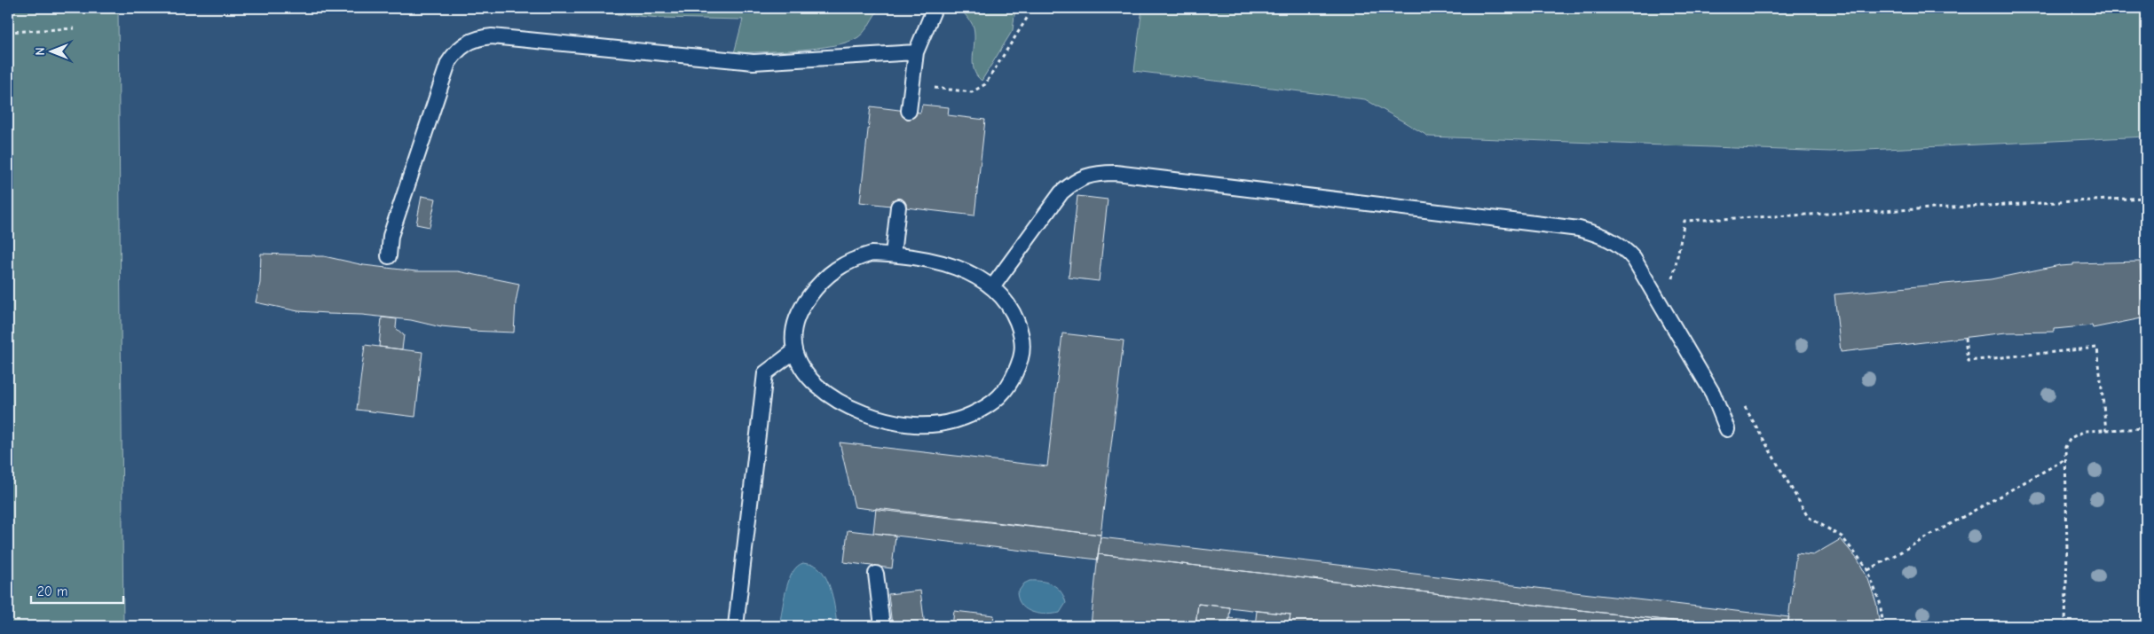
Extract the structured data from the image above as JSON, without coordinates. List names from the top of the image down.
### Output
{
  "scale_bar": "20 m",
  "north": "left"
}
